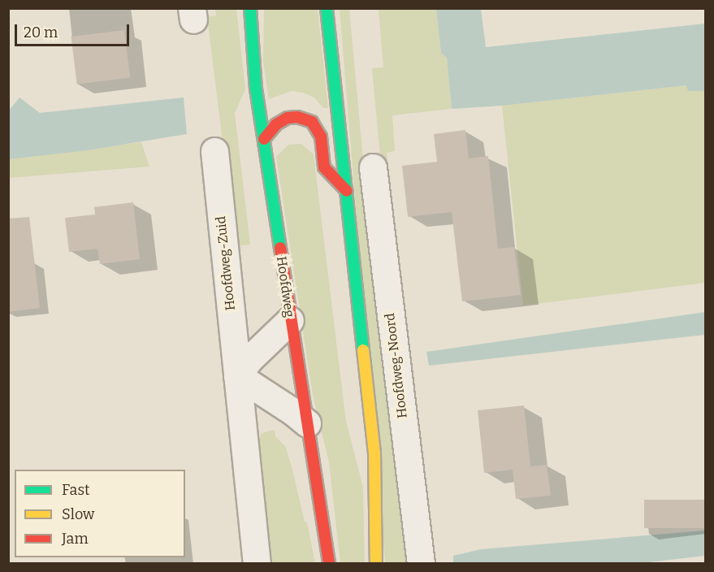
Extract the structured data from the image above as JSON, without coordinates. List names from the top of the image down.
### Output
{
  "streets": {
    "main road": ["Hoofdweg"],
    "street": ["Hoofdweg-Zuid", "Hoofdweg-Noord"]
  },
  "legend": ["Fast", "Slow", "Jam"],
  "scale_bar": "20 m"
}
